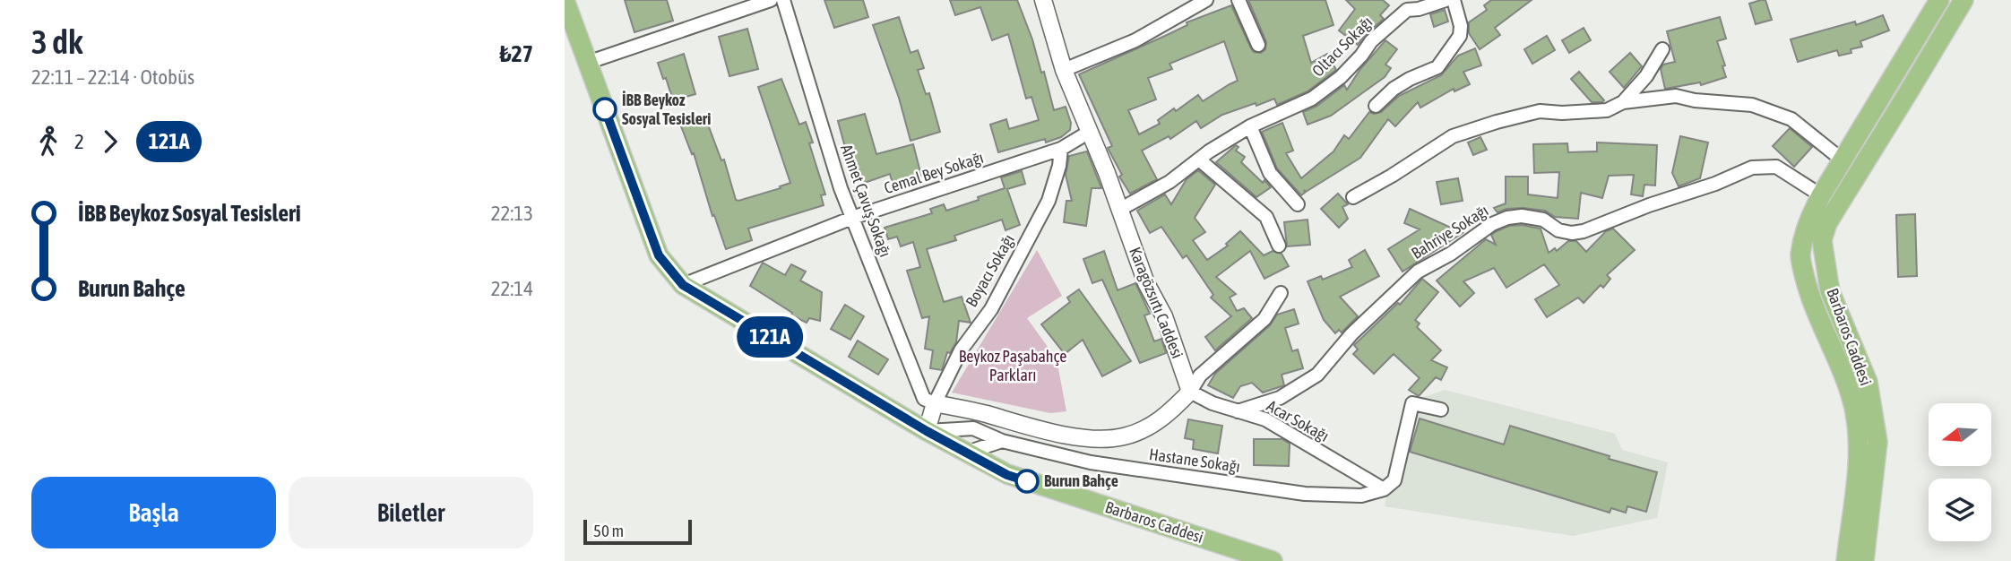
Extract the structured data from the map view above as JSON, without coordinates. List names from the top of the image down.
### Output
{
  "streets": {
    "main road": ["Barbaros Caddesi"],
    "street": [
      "Oltacı Sokağı",
      "Cemal Bey Sokağı",
      "Ahmet Çavuş Sokağı",
      "Bahriye Sokağı",
      "Boyacı Sokağı",
      "Karagözsırtı Caddesi",
      "Acar Sokağı",
      "Hastane Sokağı"
    ]
  },
  "crossings": [
    ["Oltacı Sokağı", "Karagözsırtı Caddesi"],
    ["Cemal Bey Sokağı", "Ahmet Çavuş Sokağı"],
    ["Cemal Bey Sokağı", "Boyacı Sokağı"],
    ["Cemal Bey Sokağı", "Karagözsırtı Caddesi"],
    ["Cemal Bey Sokağı", "Barbaros Caddesi"],
    ["Ahmet Çavuş Sokağı", "Boyacı Sokağı"],
    ["Bahriye Sokağı", "Barbaros Caddesi"],
    ["Bahriye Sokağı", "Acar Sokağı"],
    ["Karagözsırtı Caddesi", "Acar Sokağı"],
    ["Barbaros Caddesi", "Hastane Sokağı"],
    ["Acar Sokağı", "Hastane Sokağı"]
  ],
  "parks": ["Beykoz Paşabahçe Parkları"],
  "places": ["İBB Beykoz Sosyal Tesisleri", "Burun Bahçe"],
  "lines": ["bus line 121A"],
  "scale_bar": "50 m",
  "north": "left",
  "page": {
    "heading": ["3 dk", "22:11 – 22:14 · Otobüs", "₺27"],
    "on_map": "121A",
    "legs": ["2", "121A"],
    "list": [
      {
        "name": "İBB Beykoz Sosyal Tesisleri",
        "value": "22:13"
      },
      {
        "name": "Burun Bahçe",
        "value": "22:14"
      }
    ],
    "buttons": ["Başla", "Biletler"],
    "scale": "50 m"
  }
}
